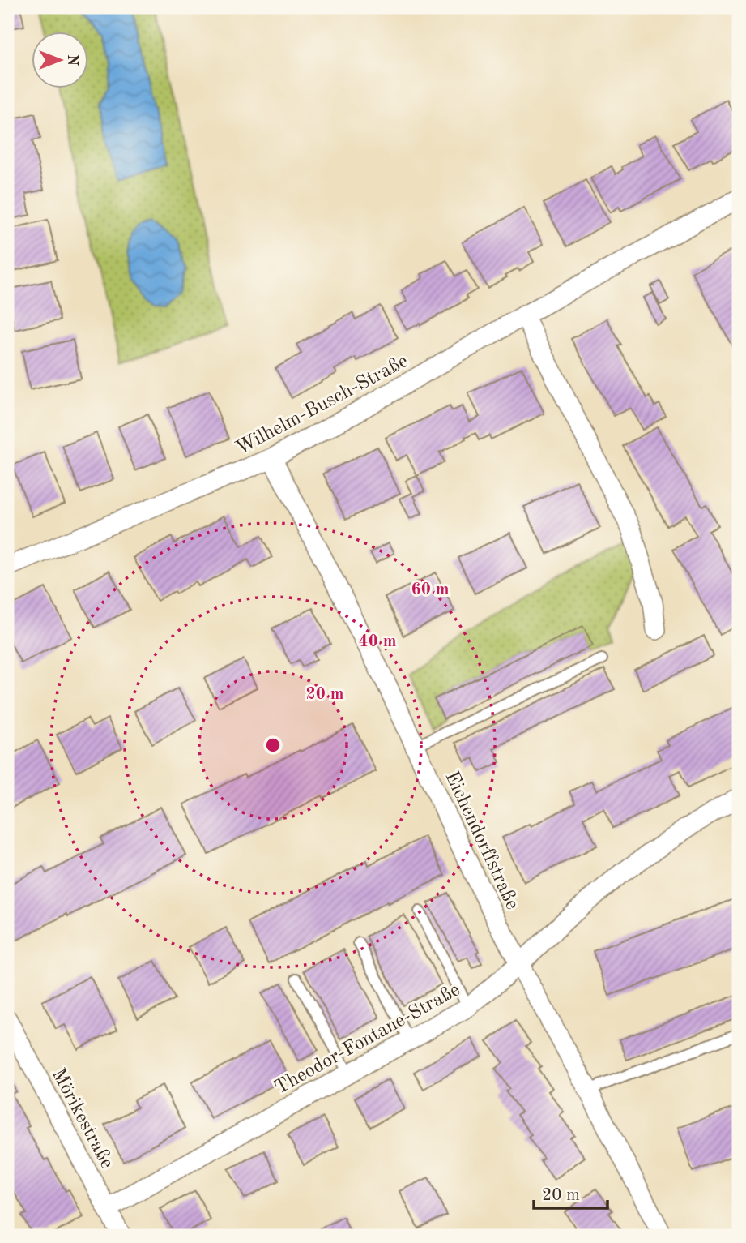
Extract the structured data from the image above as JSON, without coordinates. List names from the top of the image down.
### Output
{
  "streets": {
    "street": [
      "Wilhelm-Busch-Straße",
      "Eichendorffstraße",
      "Theodor-Fontane-Straße",
      "Mörikestraße"
    ]
  },
  "crossings": [
    ["Wilhelm-Busch-Straße", "Eichendorffstraße"],
    ["Eichendorffstraße", "Theodor-Fontane-Straße"],
    ["Theodor-Fontane-Straße", "Mörikestraße"]
  ],
  "scale_bar": "20 m",
  "north": "right",
  "rings": ["60 m", "40 m", "20 m"]
}
